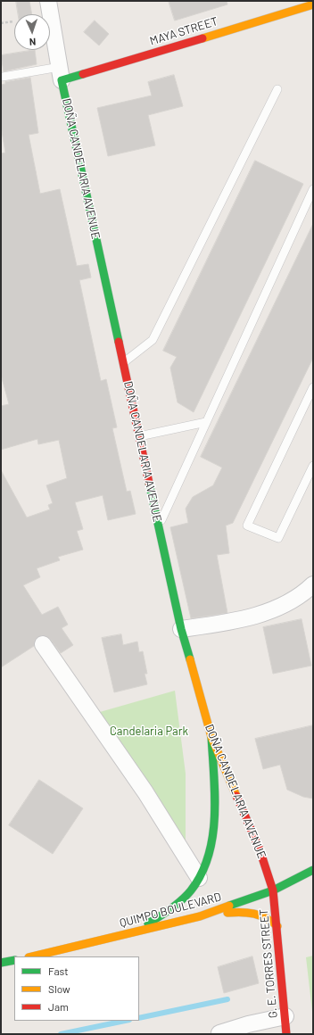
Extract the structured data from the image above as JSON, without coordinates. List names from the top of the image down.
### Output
{
  "streets": {
    "street": [
      "MAYA STREET",
      "DOÑA CANDELARIA AVENUE",
      "QUIMPO BOULEVARD",
      "G. E. TORRES STREET"
    ]
  },
  "crossings": [
    ["MAYA STREET", "DOÑA CANDELARIA AVENUE"],
    ["DOÑA CANDELARIA AVENUE", "QUIMPO BOULEVARD"],
    ["DOÑA CANDELARIA AVENUE", "G. E. TORRES STREET"],
    ["QUIMPO BOULEVARD", "G. E. TORRES STREET"]
  ],
  "parks": ["Candelaria Park"],
  "legend": ["Fast", "Slow", "Jam"],
  "north": "bottom"
}
